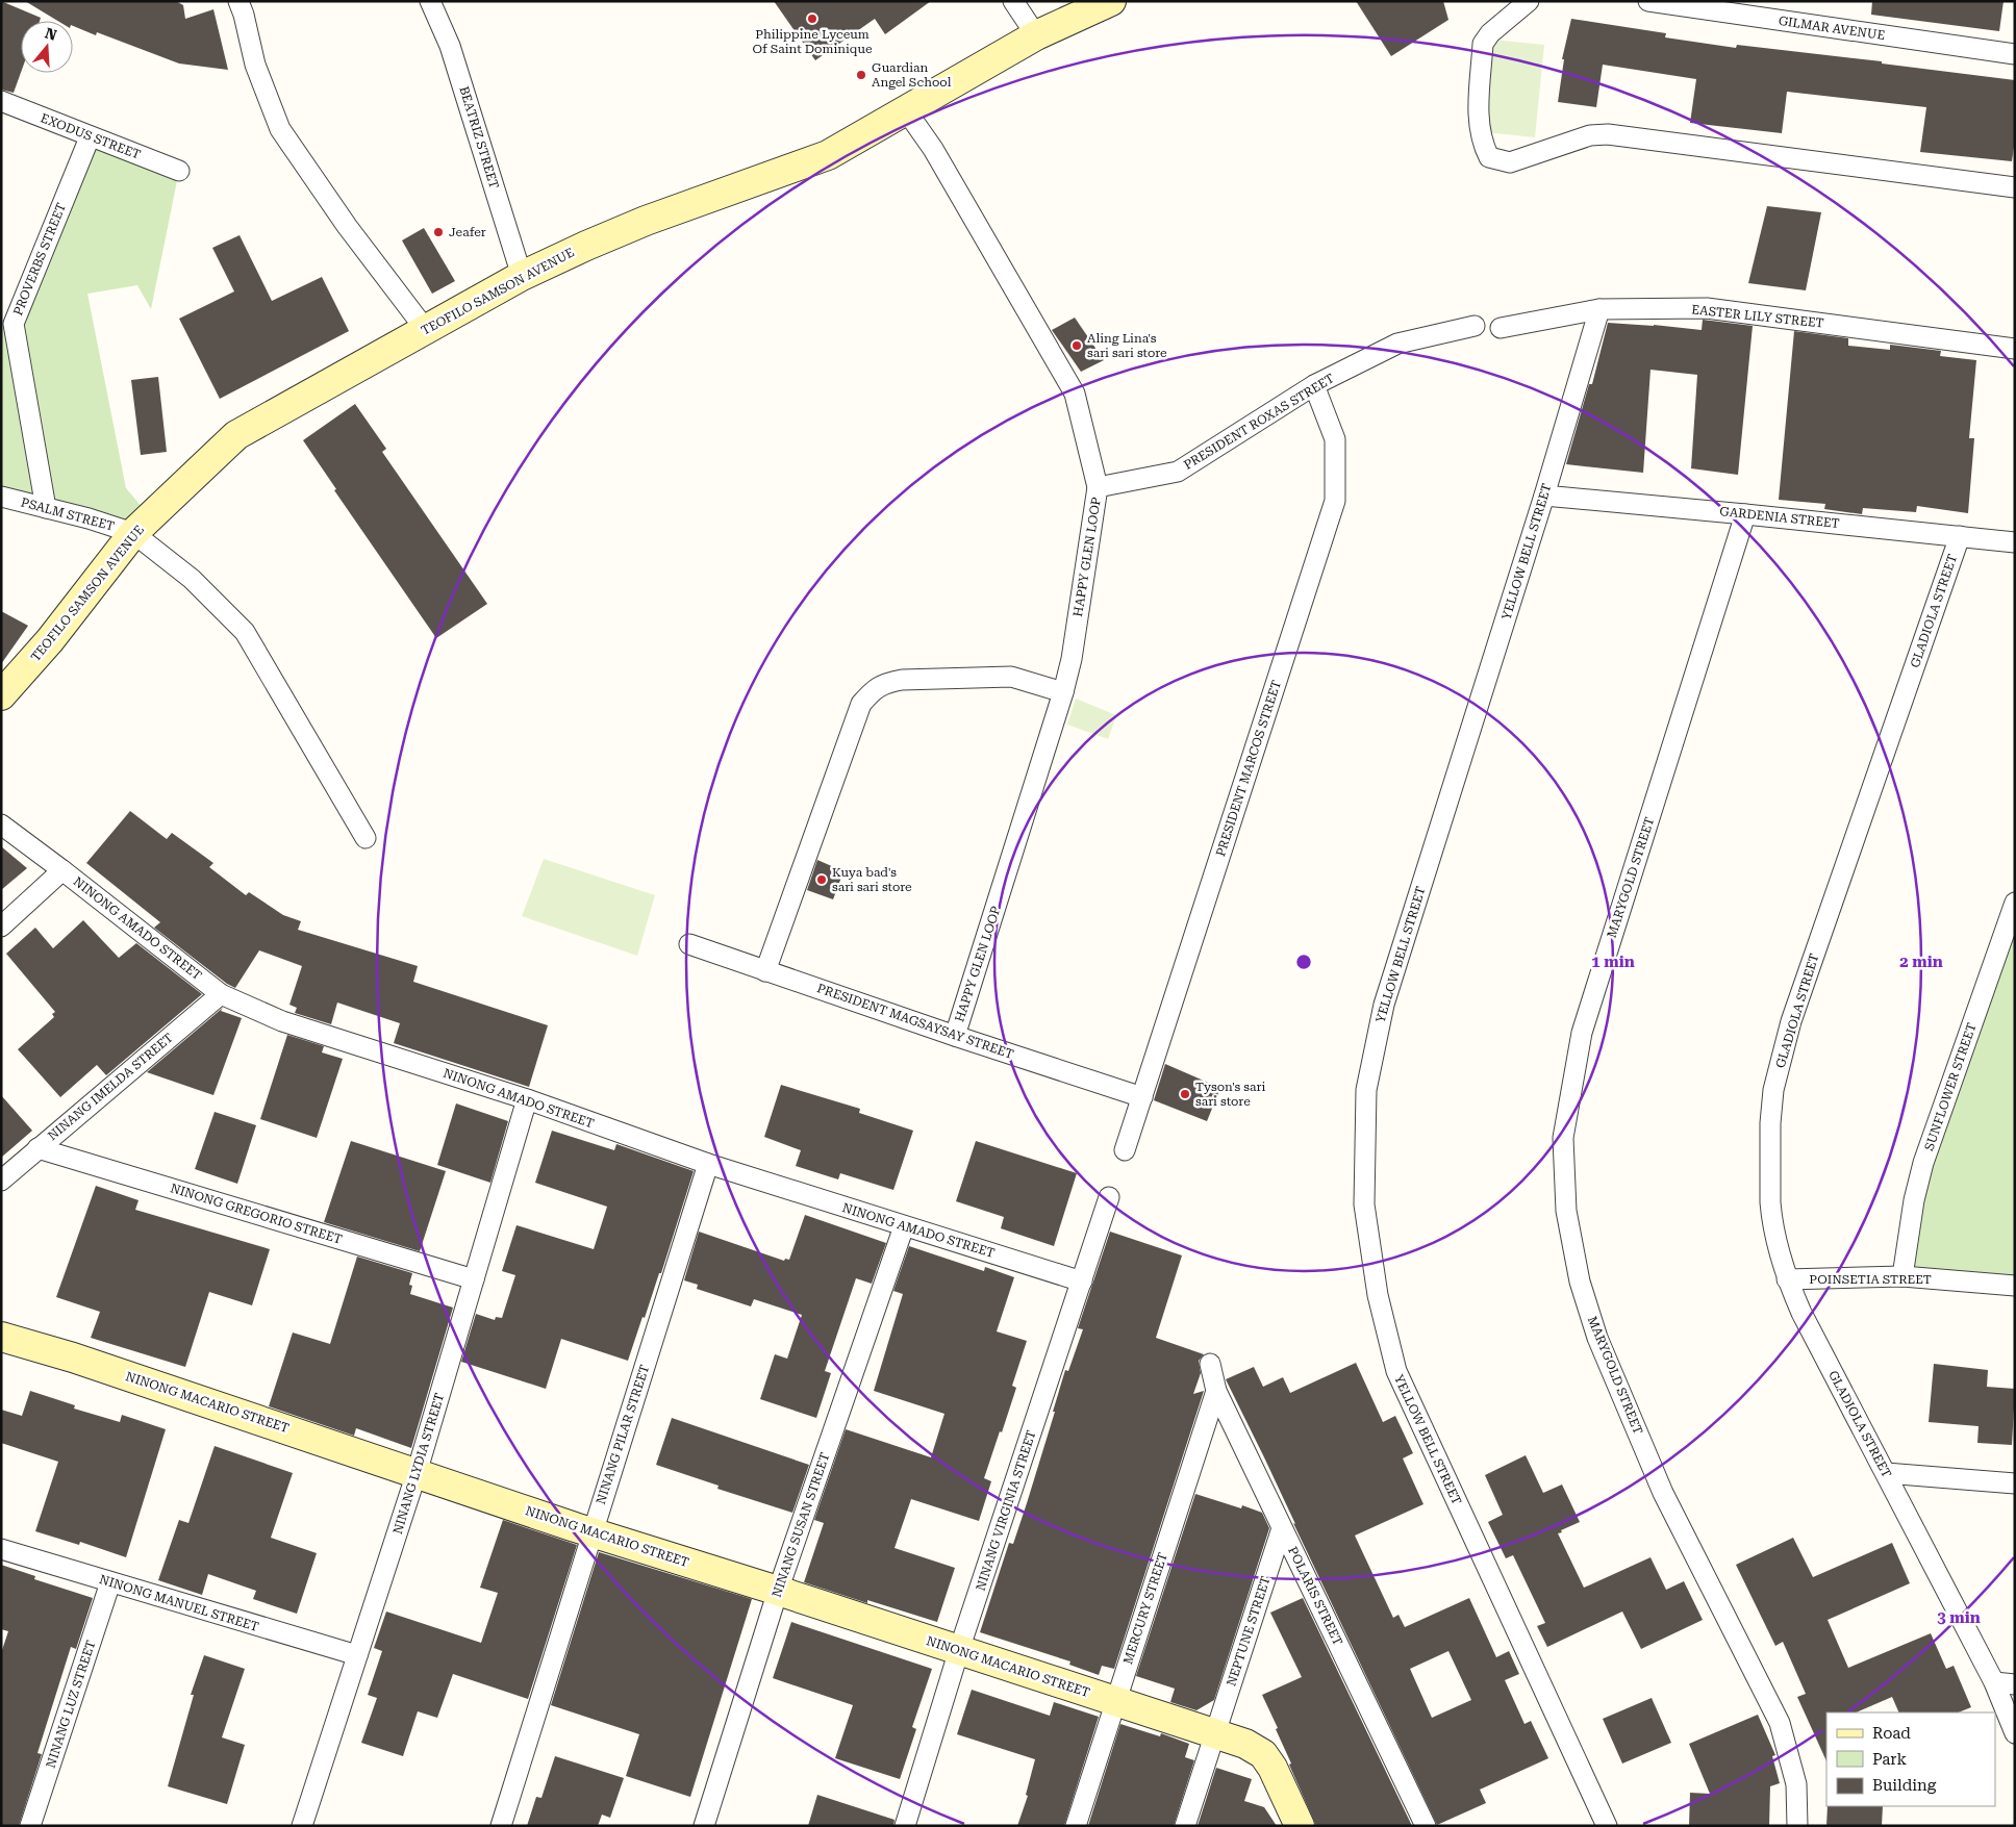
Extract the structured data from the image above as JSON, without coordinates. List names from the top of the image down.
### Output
{
  "streets": {
    "street": [
      "GILMAR AVENUE",
      "EXODUS STREET",
      "BEATRIZ STREET",
      "PROVERBS STREET",
      "TEOFILO SAMSON AVENUE",
      "EASTER LILY STREET",
      "PRESIDENT ROXAS STREET",
      "PSALM STREET",
      "GARDENIA STREET",
      "YELLOW BELL STREET",
      "HAPPY GLEN LOOP",
      "GLADIOLA STREET",
      "PRESIDENT MARCOS STREET",
      "MARYGOLD STREET",
      "NINONG AMADO STREET",
      "PRESIDENT MAGSAYSAY STREET",
      "NINANG IMELDA STREET",
      "SUNFLOWER STREET",
      "NINONG GREGORIO STREET",
      "POINSETIA STREET",
      "NINONG MACARIO STREET",
      "NINANG PILAR STREET",
      "NINANG LYDIA STREET",
      "NINANG VIRGINIA STREET",
      "NINANG SUSAN STREET",
      "POLARIS STREET",
      "NINONG MANUEL STREET",
      "MERCURY STREET",
      "NEPTUNE STREET",
      "NINANG LUZ STREET"
    ]
  },
  "crossings": [
    ["EXODUS STREET", "PROVERBS STREET"],
    ["BEATRIZ STREET", "TEOFILO SAMSON AVENUE"],
    ["PROVERBS STREET", "PSALM STREET"],
    ["TEOFILO SAMSON AVENUE", "PSALM STREET"],
    ["TEOFILO SAMSON AVENUE", "HAPPY GLEN LOOP"],
    ["EASTER LILY STREET", "YELLOW BELL STREET"],
    ["PRESIDENT ROXAS STREET", "HAPPY GLEN LOOP"],
    ["PRESIDENT ROXAS STREET", "PRESIDENT MARCOS STREET"],
    ["GARDENIA STREET", "YELLOW BELL STREET"],
    ["GARDENIA STREET", "GLADIOLA STREET"],
    ["GARDENIA STREET", "MARYGOLD STREET"],
    ["HAPPY GLEN LOOP", "PRESIDENT MAGSAYSAY STREET"],
    ["GLADIOLA STREET", "POINSETIA STREET"],
    ["PRESIDENT MARCOS STREET", "PRESIDENT MAGSAYSAY STREET"],
    ["NINONG AMADO STREET", "NINANG IMELDA STREET"],
    ["NINONG AMADO STREET", "NINANG PILAR STREET"],
    ["NINONG AMADO STREET", "NINANG LYDIA STREET"],
    ["NINONG AMADO STREET", "NINANG VIRGINIA STREET"],
    ["NINONG AMADO STREET", "NINANG SUSAN STREET"],
    ["NINANG IMELDA STREET", "NINONG GREGORIO STREET"],
    ["SUNFLOWER STREET", "POINSETIA STREET"],
    ["NINONG GREGORIO STREET", "NINANG LYDIA STREET"],
    ["NINONG MACARIO STREET", "NINANG PILAR STREET"],
    ["NINONG MACARIO STREET", "NINANG LYDIA STREET"],
    ["NINONG MACARIO STREET", "NINANG VIRGINIA STREET"],
    ["NINONG MACARIO STREET", "NINANG SUSAN STREET"],
    ["NINONG MACARIO STREET", "MERCURY STREET"],
    ["NINONG MACARIO STREET", "NEPTUNE STREET"],
    ["NINANG LYDIA STREET", "NINONG MANUEL STREET"],
    ["POLARIS STREET", "MERCURY STREET"],
    ["POLARIS STREET", "NEPTUNE STREET"],
    ["NINONG MANUEL STREET", "NINANG LUZ STREET"]
  ],
  "places": [
    "Philippine Lyceum Of Saint Dominique",
    "Guardian Angel School",
    "Jeafer",
    "Aling Lina's sari sari store",
    "Kuya bad's sari sari store",
    "Tyson's sari sari store"
  ],
  "legend": ["Road", "Park", "Building"],
  "north": "top",
  "rings": ["1 min", "2 min", "3 min"]
}
